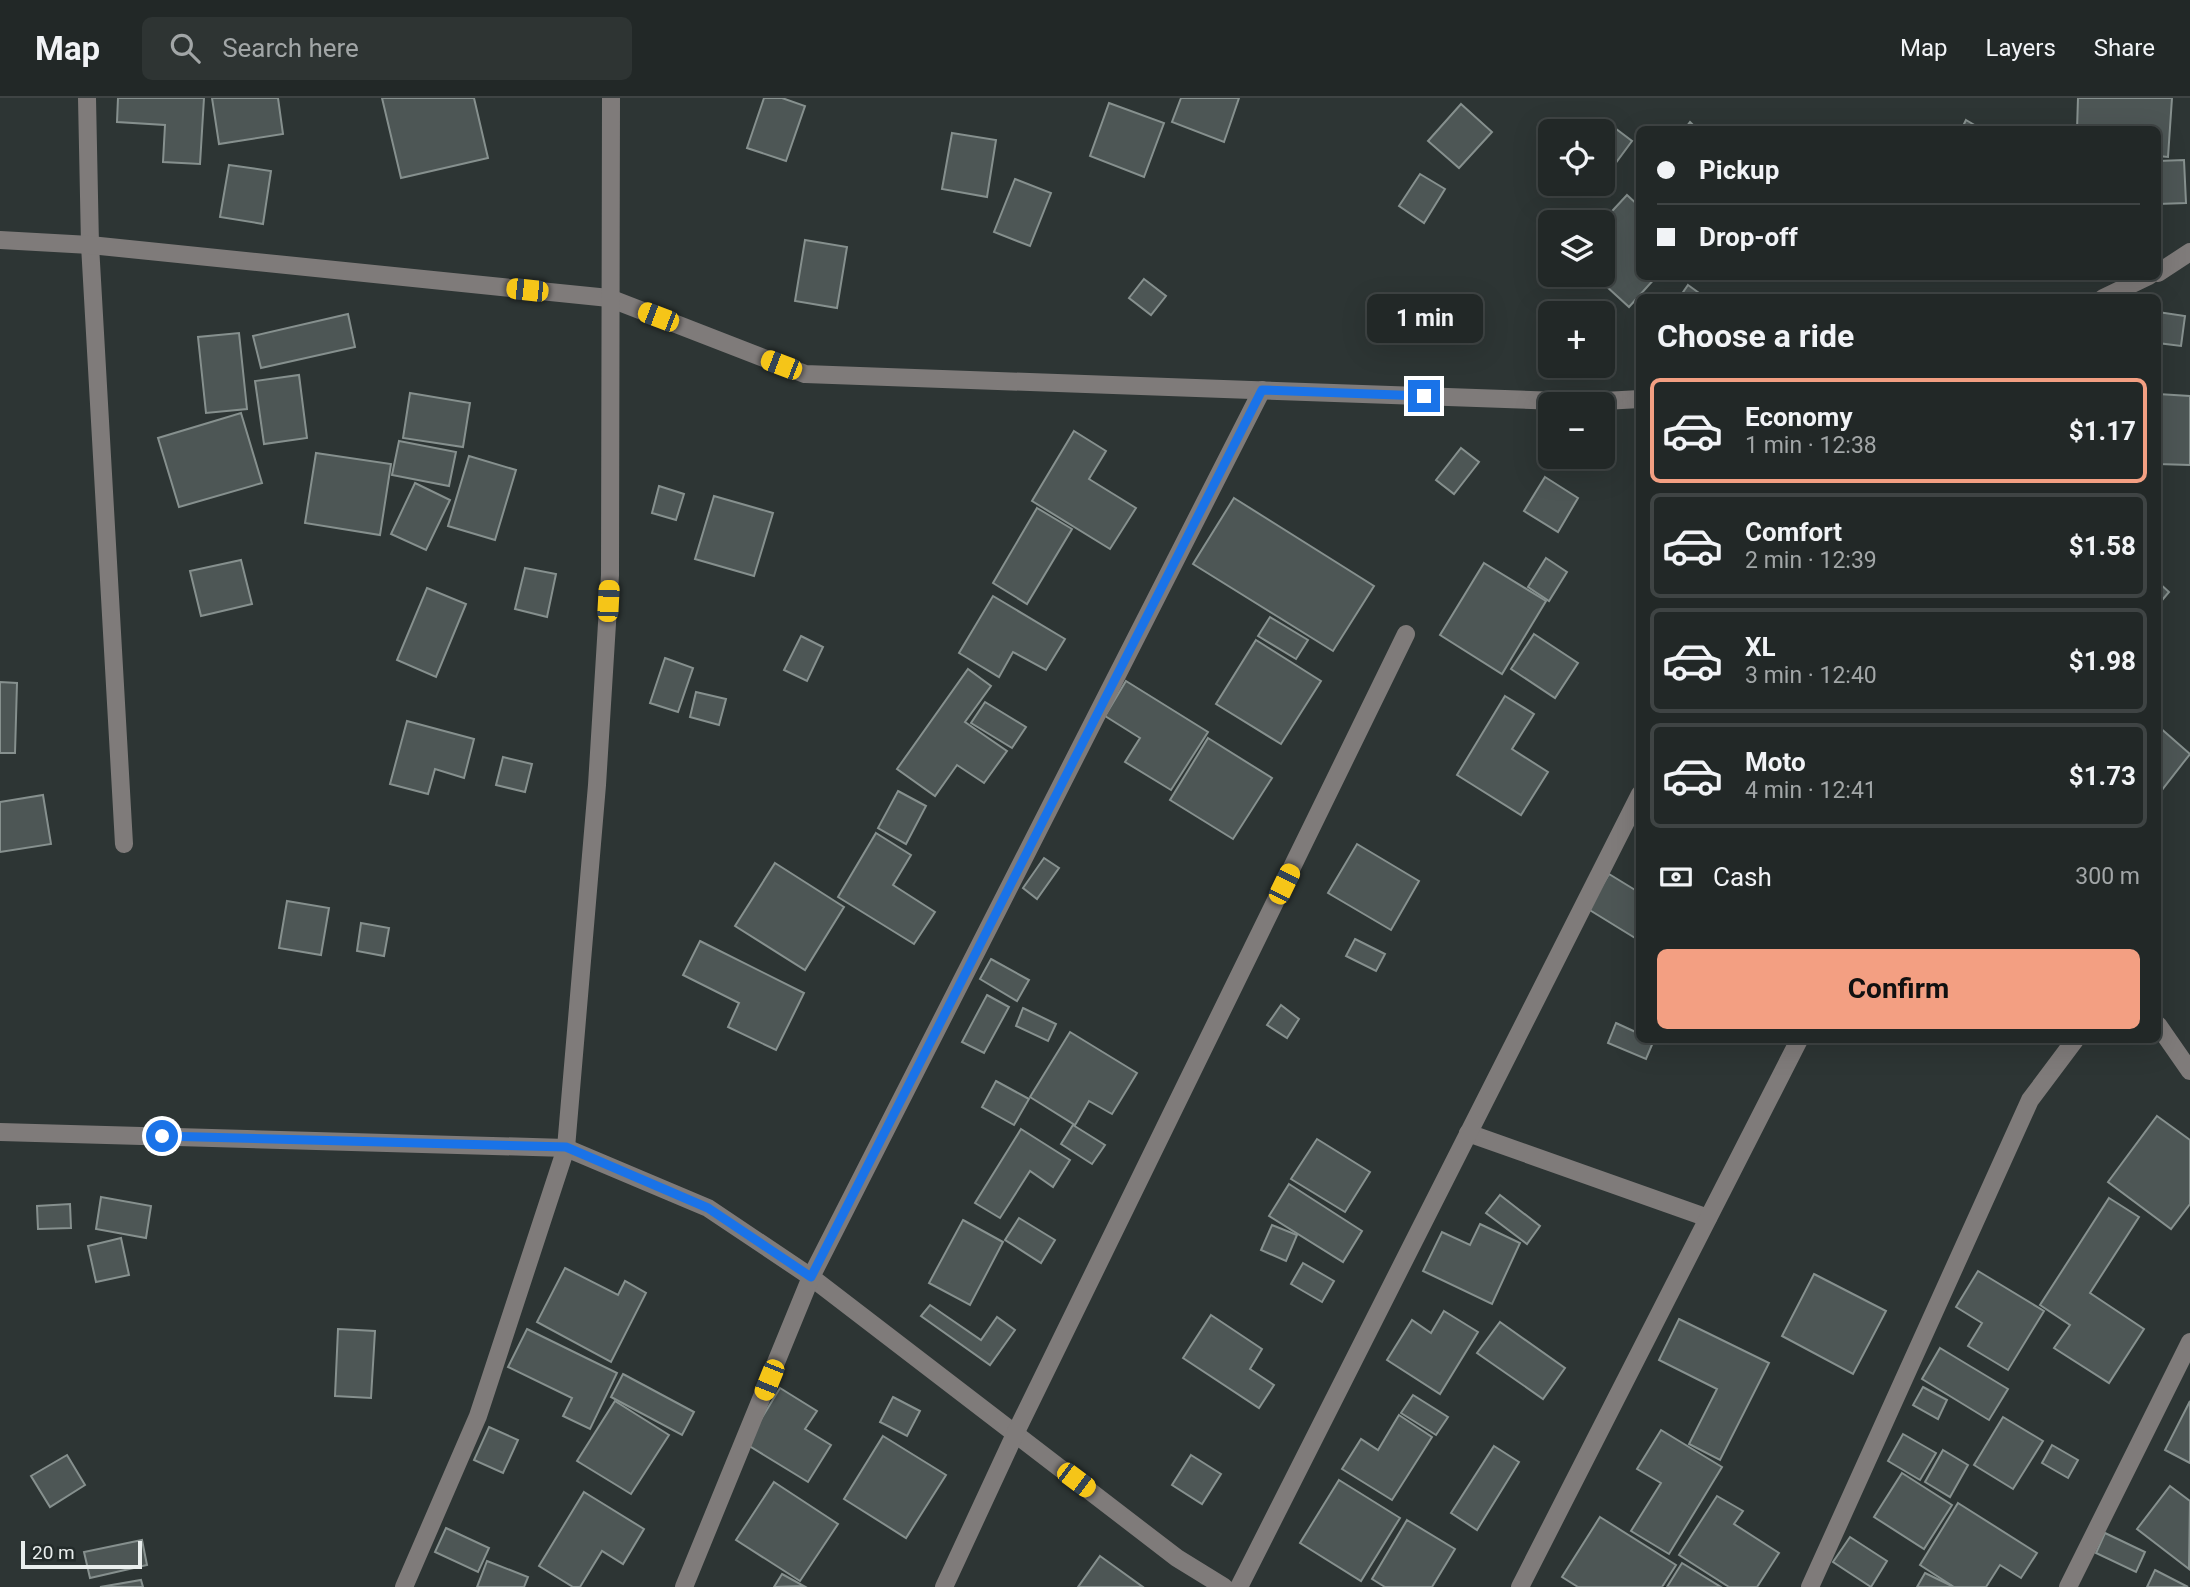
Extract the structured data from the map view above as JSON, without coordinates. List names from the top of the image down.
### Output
{
  "scale_bar": "20 m",
  "page": {
    "header": "Map",
    "search": "Search here",
    "nav": ["Map", "Layers", "Share"],
    "map_buttons": ["+", "−"],
    "banner": ["Pickup", "Drop-off"],
    "bubble": "1 min",
    "heading": "Choose a ride",
    "list": [
      {
        "name": "Economy",
        "note": "1 min · 12:38",
        "value": "$1.17"
      },
      {
        "name": "Comfort",
        "note": "2 min · 12:39",
        "value": "$1.58"
      },
      {
        "name": "XL",
        "note": "3 min · 12:40",
        "value": "$1.98"
      },
      {
        "name": "Moto",
        "note": "4 min · 12:41",
        "value": "$1.73"
      }
    ],
    "pay": ["Cash", "300 m"],
    "buttons": "Confirm",
    "scale": "20 m"
  }
}
